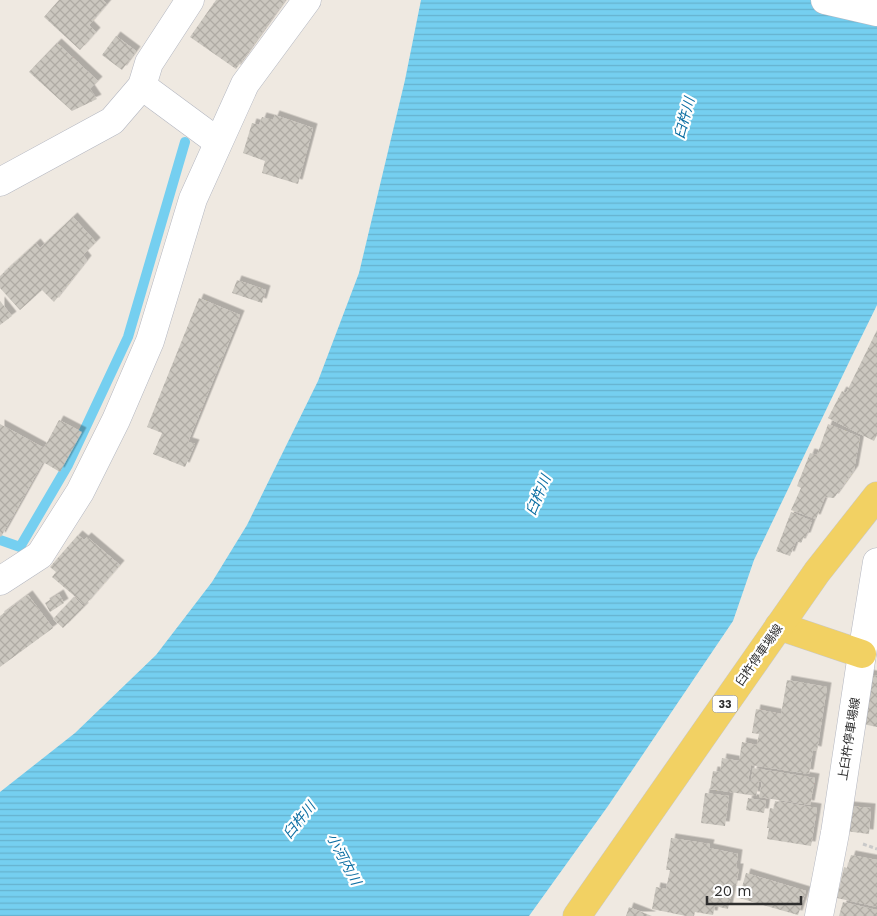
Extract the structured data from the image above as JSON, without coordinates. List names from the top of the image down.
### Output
{
  "streets": {
    "main road": ["臼杵停車場線", "33"],
    "street": ["上臼杵停車場線"]
  },
  "water": ["臼杵川", "小河内川"],
  "scale_bar": "20 m"
}
